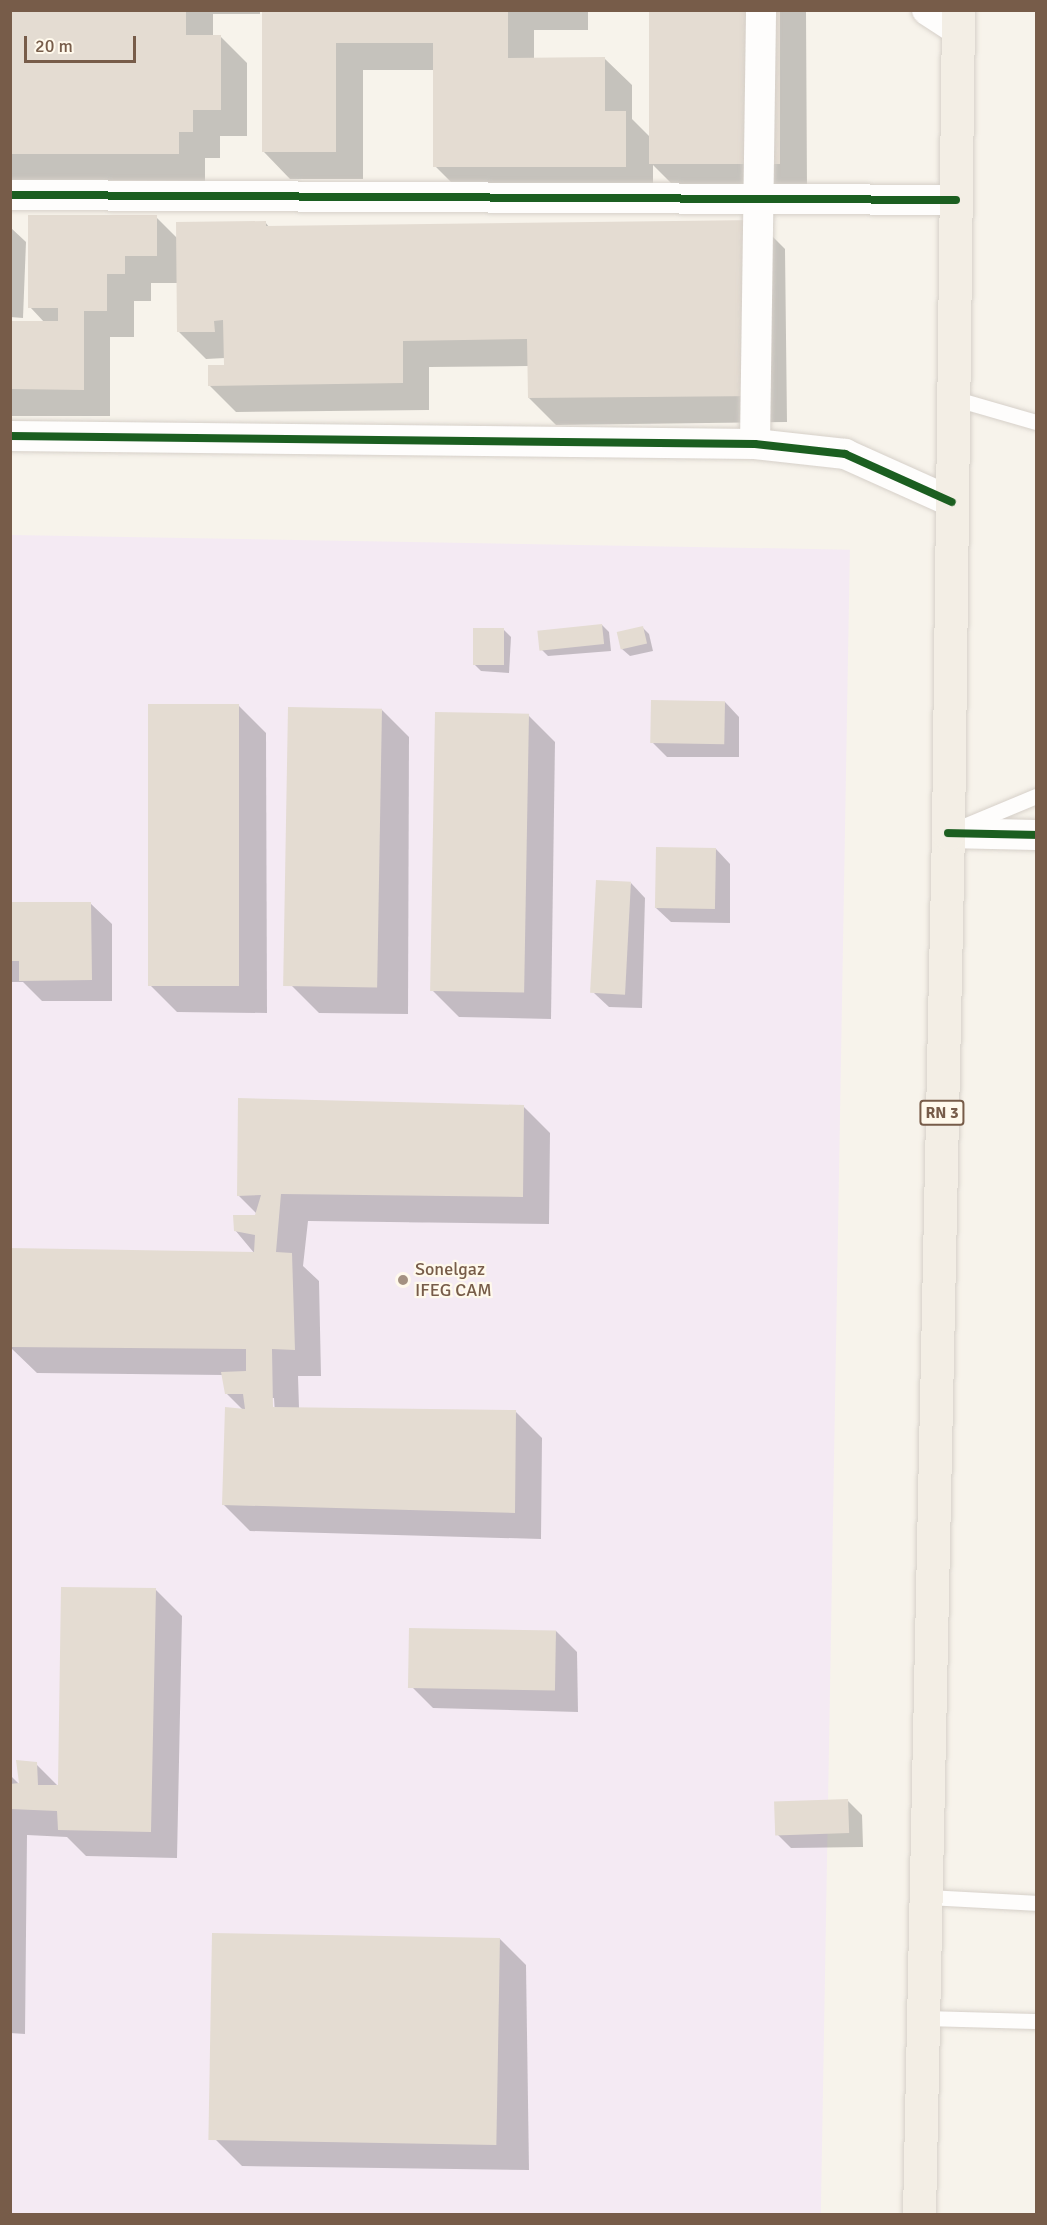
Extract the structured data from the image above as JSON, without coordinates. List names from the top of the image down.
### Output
{
  "streets": {
    "main road": ["RN 3"]
  },
  "places": ["Sonelgaz IFEG CAM"],
  "scale_bar": "20 m"
}
